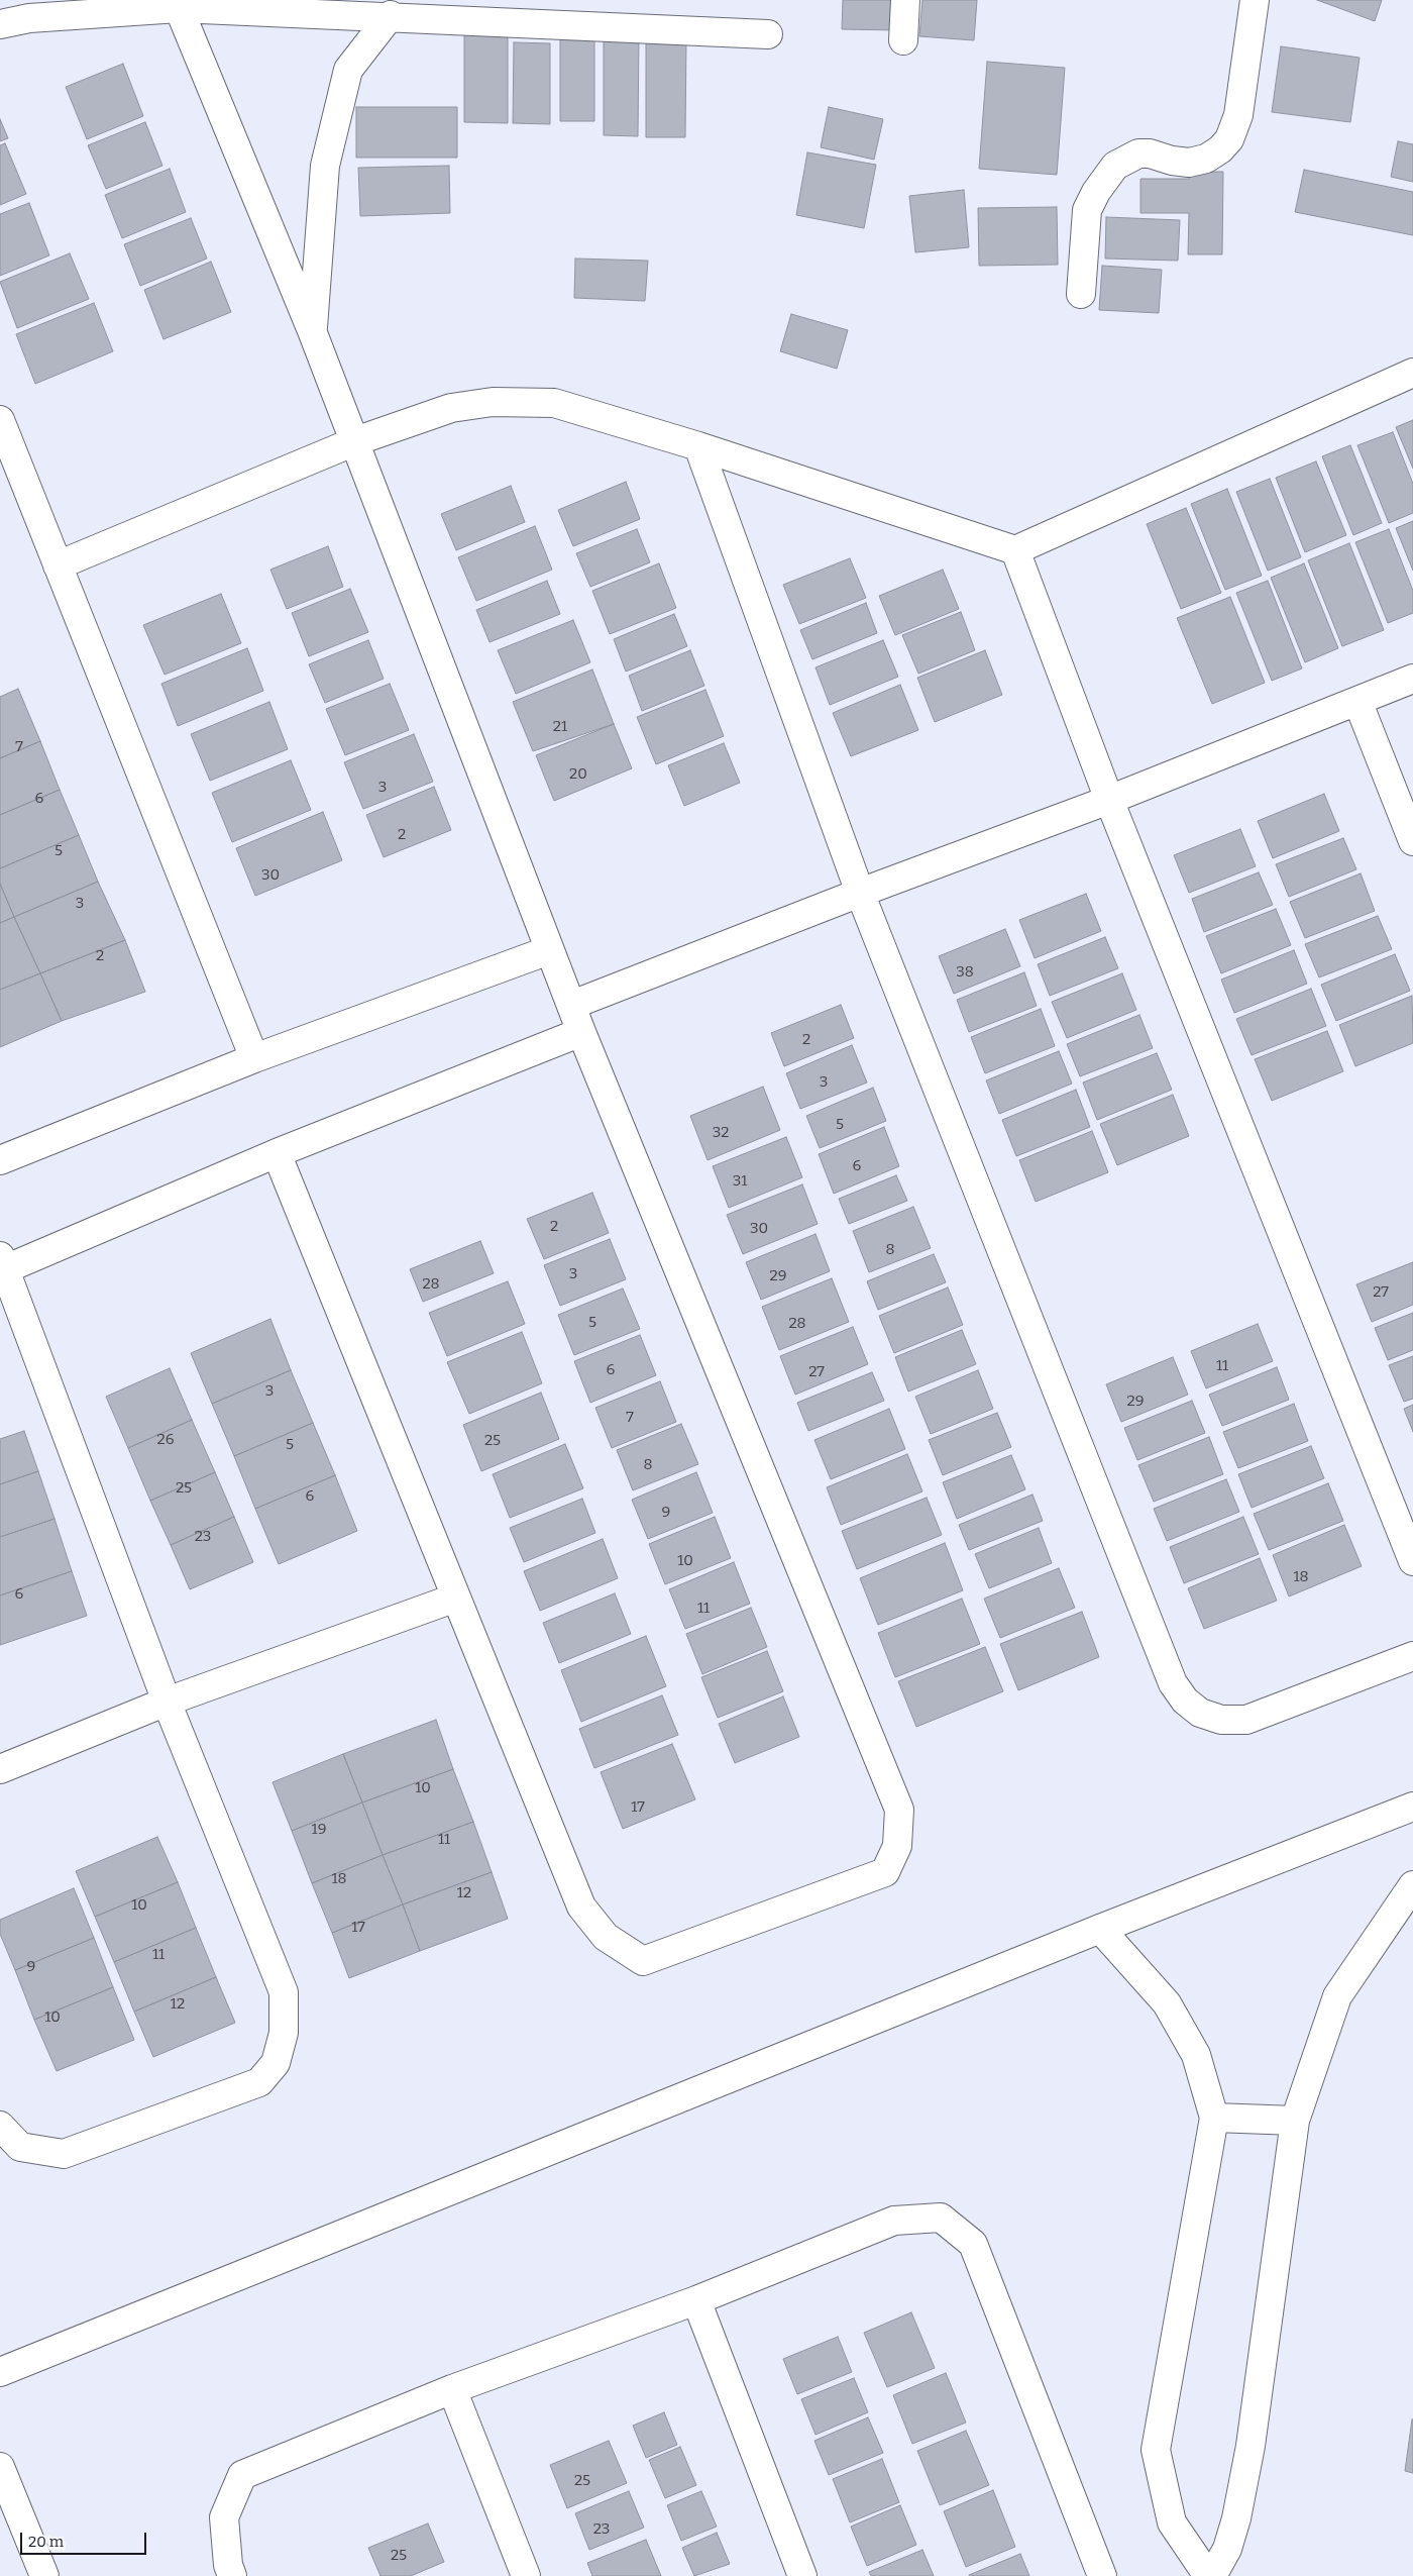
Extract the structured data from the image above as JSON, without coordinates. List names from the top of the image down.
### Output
{
  "house_numbers": [
    "21",
    "7",
    "20",
    "3",
    "6",
    "2",
    "5",
    "30",
    "3",
    "2",
    "38",
    "2",
    "3",
    "5",
    "32",
    "6",
    "31",
    "2",
    "30",
    "8",
    "3",
    "29",
    "28",
    "27",
    "5",
    "28",
    "11",
    "6",
    "27",
    "3",
    "29",
    "7",
    "26",
    "25",
    "5",
    "8",
    "25",
    "6",
    "9",
    "23",
    "10",
    "18",
    "6",
    "11",
    "10",
    "17",
    "19",
    "11",
    "18",
    "12",
    "10",
    "17",
    "11",
    "9",
    "12",
    "10",
    "25",
    "23",
    "25"
  ],
  "scale_bar": "20 m"
}
